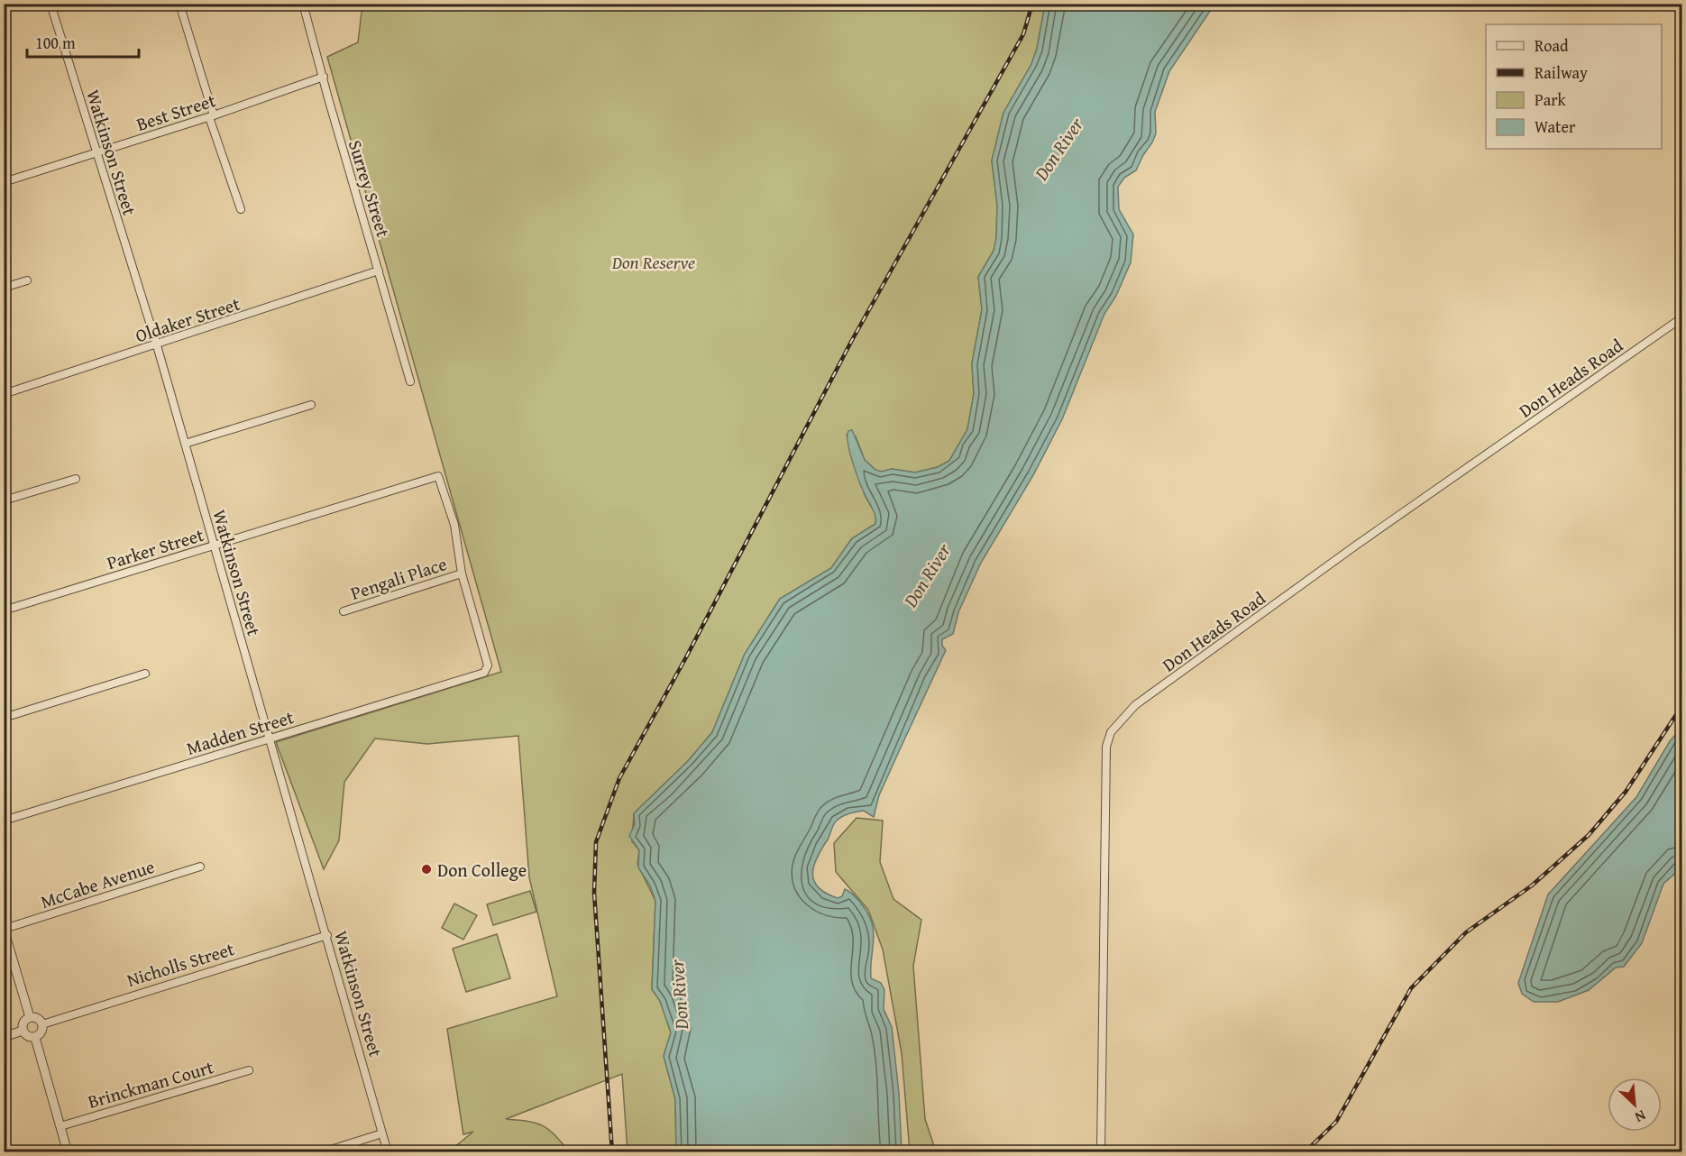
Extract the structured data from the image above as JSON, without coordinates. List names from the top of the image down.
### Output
{
  "streets": {
    "street": [
      "Best Street",
      "Watkinson Street",
      "Surrey Street",
      "Oldaker Street",
      "Don Heads Road",
      "Parker Street",
      "Pengali Place",
      "Madden Street",
      "McCabe Avenue",
      "Nicholls Street",
      "Brinckman Court"
    ]
  },
  "crossings": [
    ["Best Street", "Watkinson Street"],
    ["Best Street", "Surrey Street"],
    ["Watkinson Street", "Oldaker Street"],
    ["Watkinson Street", "Parker Street"],
    ["Watkinson Street", "Madden Street"],
    ["Watkinson Street", "Nicholls Street"],
    ["Surrey Street", "Oldaker Street"],
    ["Parker Street", "Pengali Place"],
    ["Parker Street", "Madden Street"],
    ["Pengali Place", "Madden Street"]
  ],
  "water": ["Don River"],
  "parks": ["Don Reserve"],
  "places": ["Don College"],
  "legend": [
    "Road",
    "Railway",
    "Park",
    "Water"
  ],
  "scale_bar": "100 m",
  "north": "bottom right"
}
